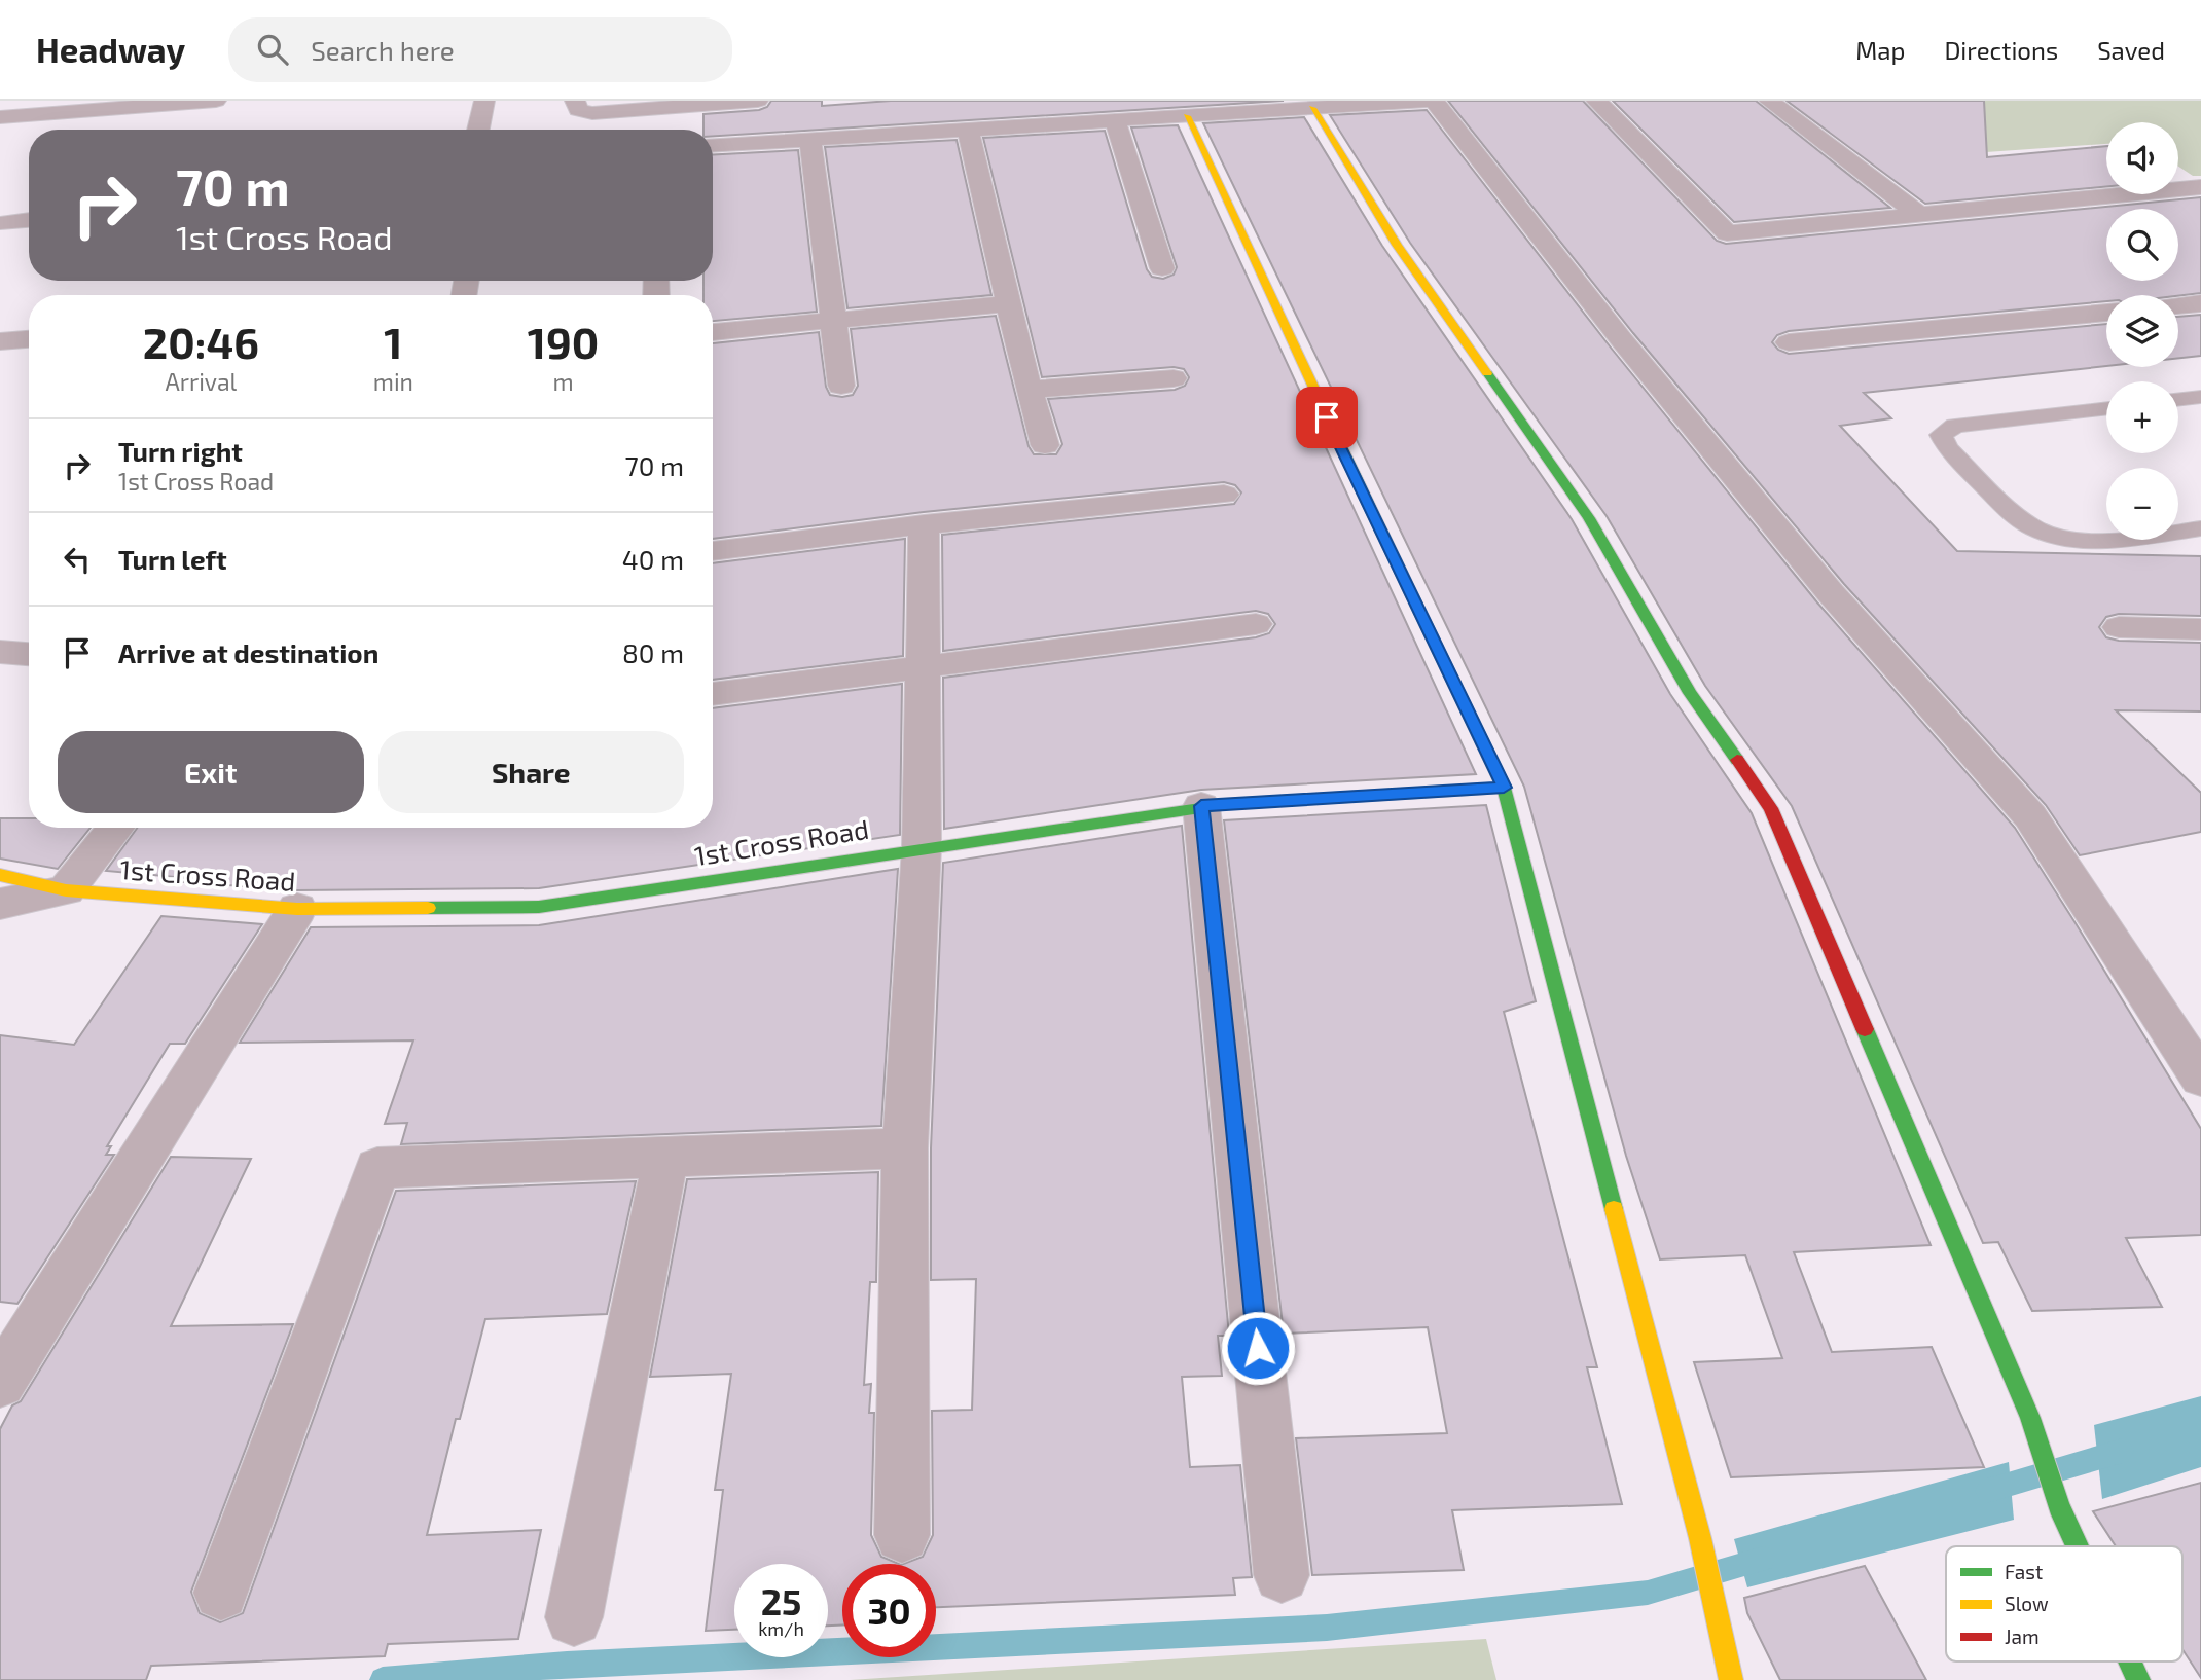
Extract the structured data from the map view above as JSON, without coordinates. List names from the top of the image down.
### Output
{
  "streets": {
    "street": ["1st Cross Road"]
  },
  "legend": ["Fast", "Slow", "Jam"],
  "page": {
    "header": "Headway",
    "search": "Search here",
    "nav": ["Map", "Directions", "Saved"],
    "map_buttons": ["+", "−"],
    "turn": ["70 m", "1st Cross Road"],
    "eta": [
      "20:46",
      "Arrival",
      "1",
      "min",
      "190",
      "m"
    ],
    "list": [
      {
        "name": "Turn right",
        "note": "1st Cross Road",
        "value": "70 m"
      },
      {
        "name": "Turn left",
        "value": "40 m"
      },
      {
        "name": "Arrive at destination",
        "value": "80 m"
      }
    ],
    "buttons": ["Exit", "Share"],
    "speed": "25 km/h",
    "limit": "30"
  }
}
